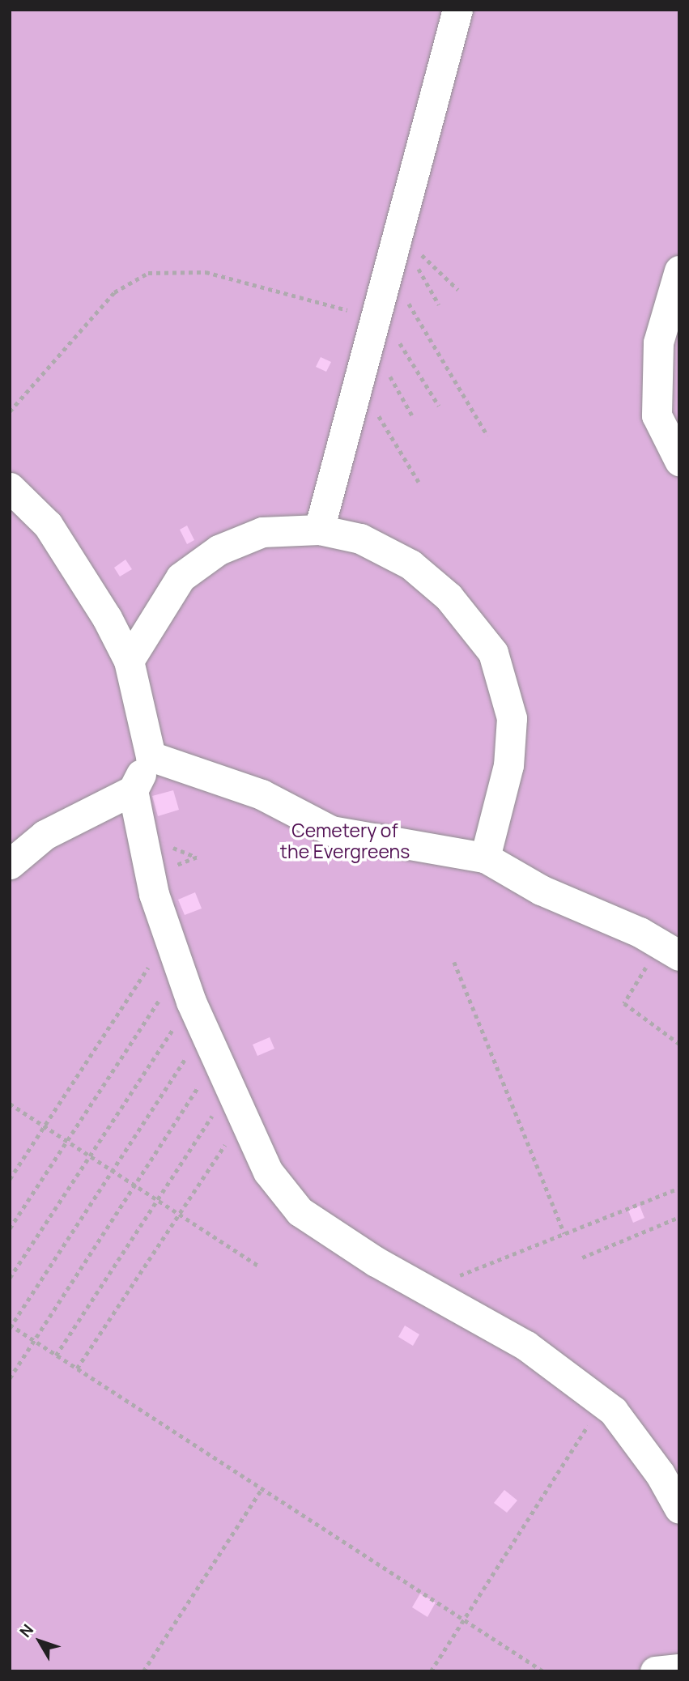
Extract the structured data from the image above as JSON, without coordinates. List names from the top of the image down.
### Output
{
  "parks": ["Cemetery of the Evergreens"],
  "north": "top left"
}
